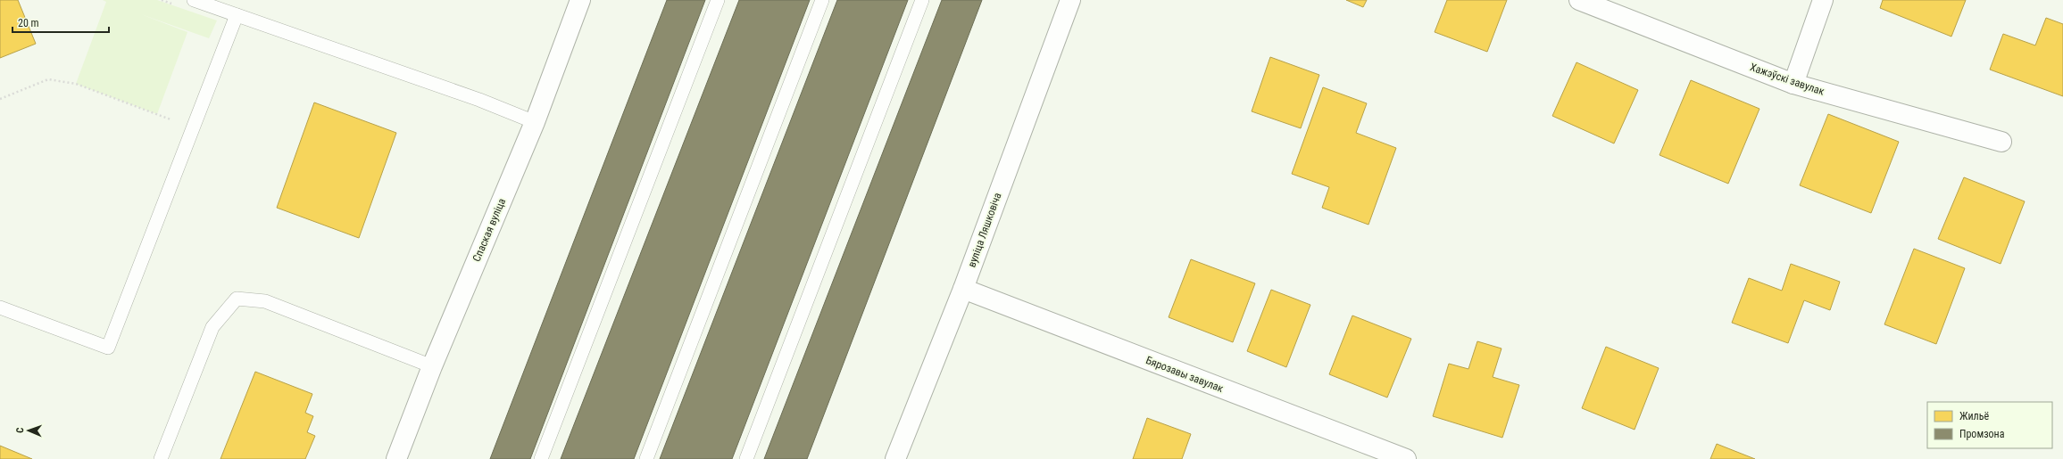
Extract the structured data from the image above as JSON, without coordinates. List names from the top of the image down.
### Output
{
  "streets": {
    "street": [
      "Хажэўскі завулак",
      "Спаская вуліца",
      "вуліца Ляшковіча",
      "Бярозавы завулак"
    ]
  },
  "crossings": [
    ["вуліца Ляшковіча", "Бярозавы завулак"]
  ],
  "legend": ["Жильё", "Промзона"],
  "scale_bar": "20 m",
  "north": "left"
}
